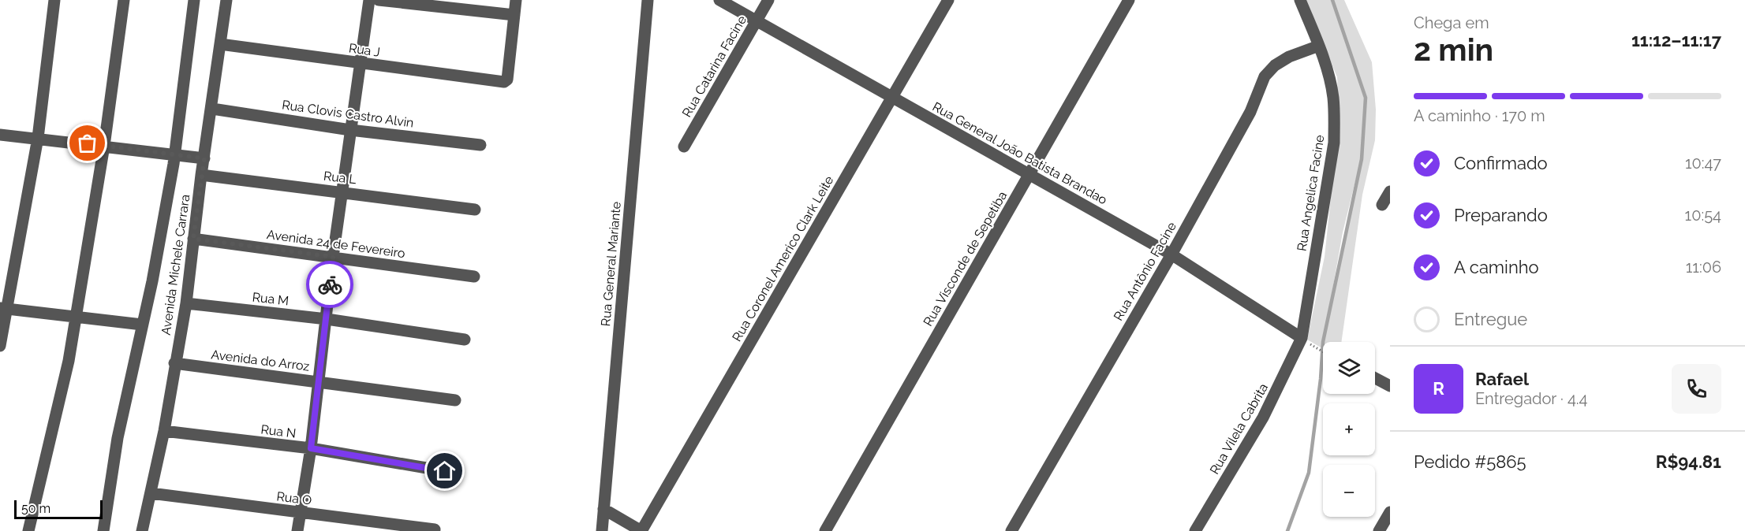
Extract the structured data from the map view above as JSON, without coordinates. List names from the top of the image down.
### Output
{
  "streets": {
    "street": [
      "Rua J",
      "Rua Catarina Facine",
      "Rua Clovis Castro Alvin",
      "Rua General João Batista Brandao",
      "Rua L",
      "Rua Angelica Facine",
      "Avenida 24 de Fevereiro",
      "Rua Coronel Americo Clark Leite",
      "Rua Visconde de Sepetiba",
      "Rua General Mariante",
      "Avenida Michele Carrara",
      "Rua Antônio Facine",
      "Rua M",
      "Avenida do Arroz",
      "Rua Vilela Cabrita",
      "Rua N",
      "Rua O"
    ]
  },
  "crossings": [
    ["Rua J", "Avenida Michele Carrara"],
    ["Rua Catarina Facine", "Rua General João Batista Brandao"],
    ["Rua Clovis Castro Alvin", "Avenida Michele Carrara"],
    ["Rua General João Batista Brandao", "Rua Angelica Facine"],
    ["Rua General João Batista Brandao", "Rua Coronel Americo Clark Leite"],
    ["Rua General João Batista Brandao", "Rua Visconde de Sepetiba"],
    ["Rua General João Batista Brandao", "Rua Antônio Facine"],
    ["Rua General João Batista Brandao", "Rua Vilela Cabrita"],
    ["Rua L", "Avenida Michele Carrara"],
    ["Rua Angelica Facine", "Rua Antônio Facine"],
    ["Rua Angelica Facine", "Rua Vilela Cabrita"],
    ["Avenida 24 de Fevereiro", "Avenida Michele Carrara"],
    ["Avenida Michele Carrara", "Rua M"],
    ["Avenida Michele Carrara", "Avenida do Arroz"],
    ["Avenida Michele Carrara", "Rua N"],
    ["Avenida Michele Carrara", "Rua O"]
  ],
  "scale_bar": "50 m",
  "page": {
    "heading": ["2 min", "Chega em", "11:12–11:17"],
    "panel": [
      "Rafael",
      "Entregador · 4.4",
      "Pedido #5865",
      "R$94.81"
    ],
    "bar": "A caminho · 170 m",
    "list": [
      ["Confirmado", "10:47"],
      ["Preparando", "10:54"],
      ["A caminho", "11:06"],
      "Entregue"
    ],
    "map_buttons": ["+", "−"],
    "round": "R",
    "scale": "50 m"
  }
}
